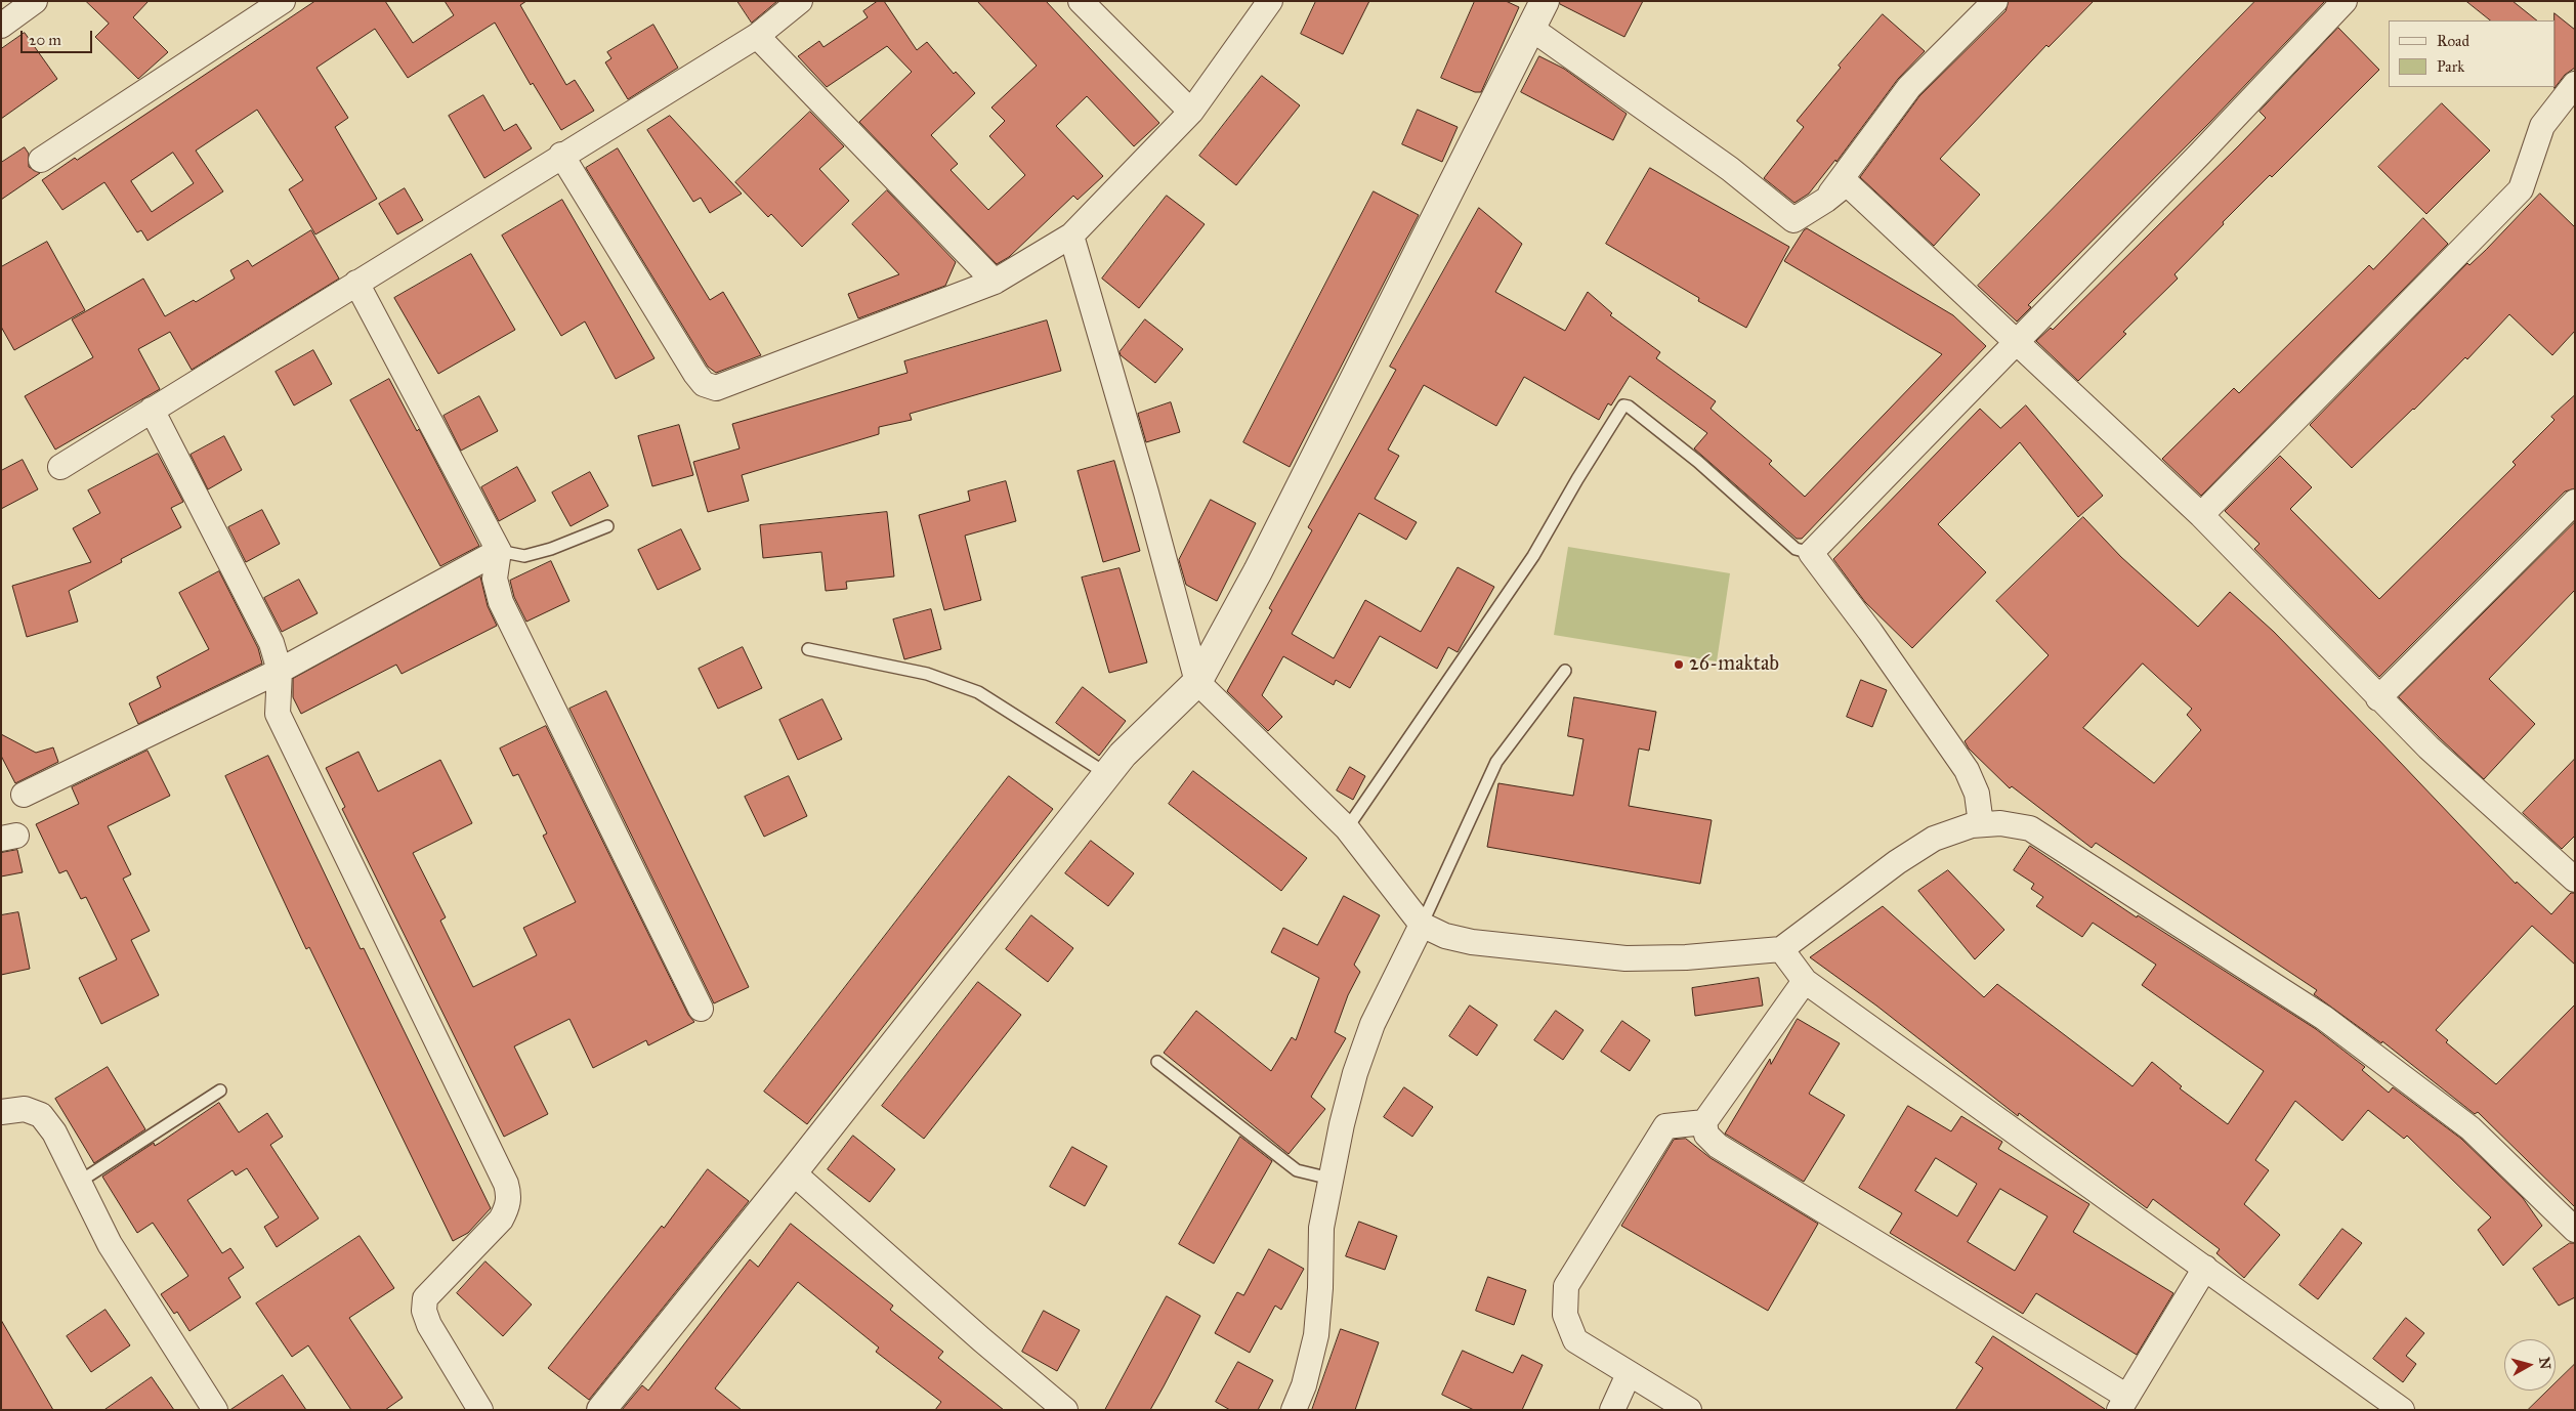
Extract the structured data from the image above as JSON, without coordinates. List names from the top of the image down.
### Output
{
  "places": ["26-maktab"],
  "legend": ["Road", "Park"],
  "scale_bar": "20 m",
  "north": "right"
}
